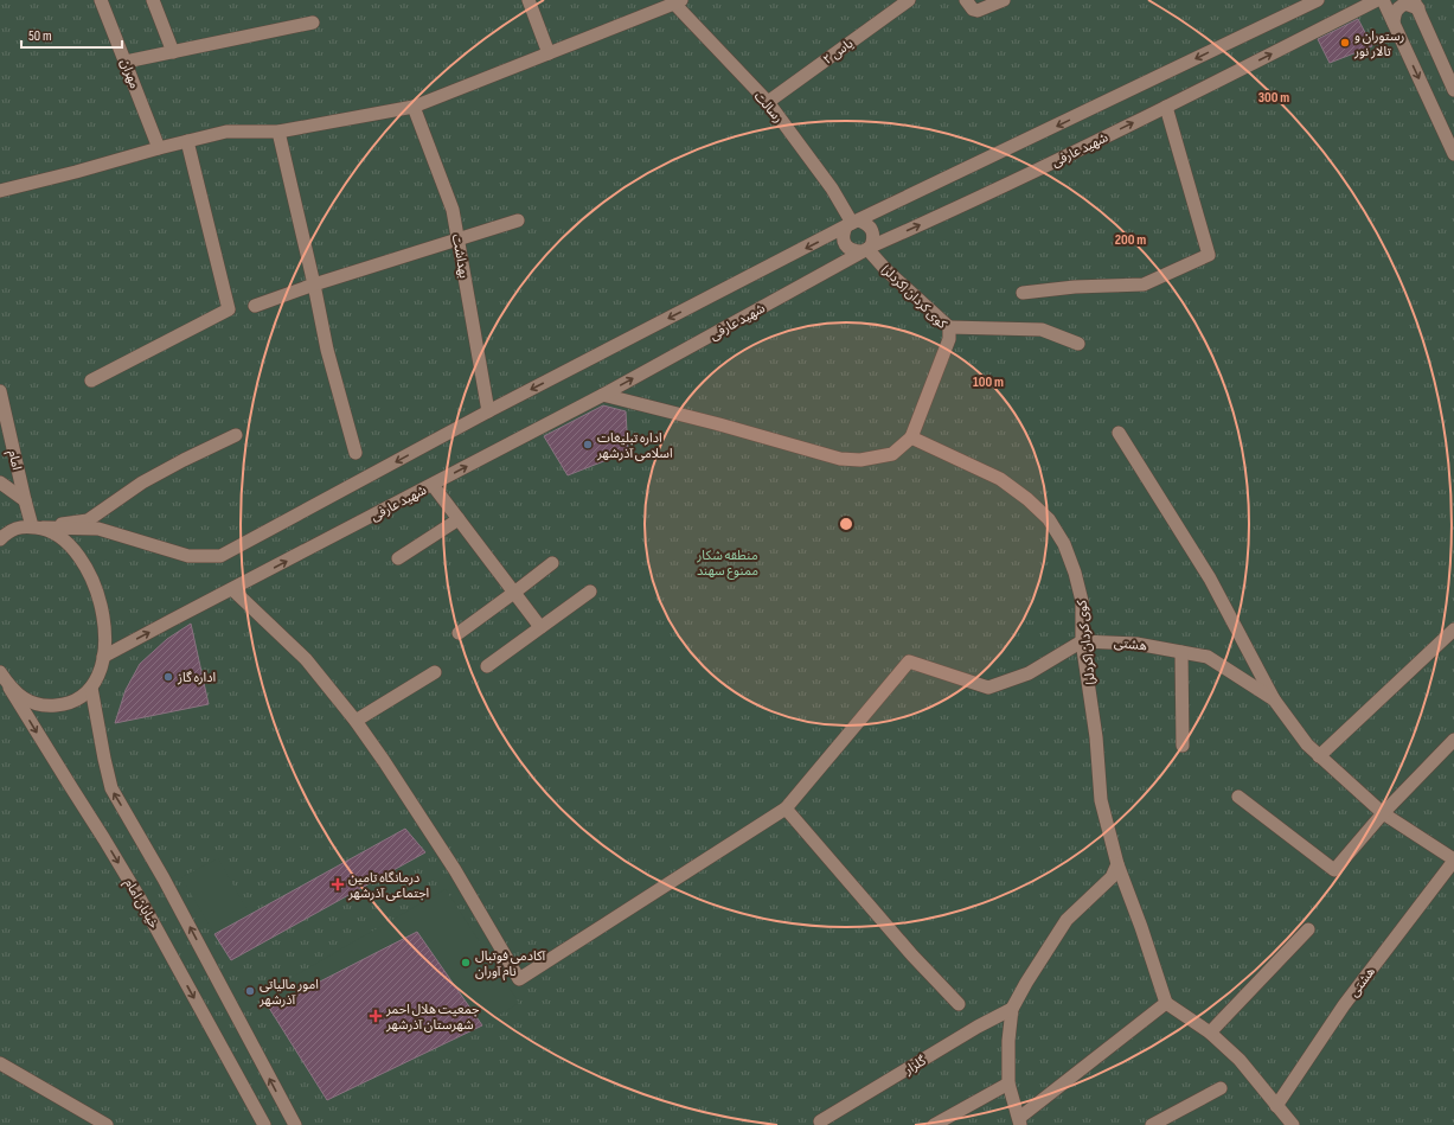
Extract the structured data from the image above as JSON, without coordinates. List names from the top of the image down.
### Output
{
  "streets": {
    "street": [
      "یاس ۲",
      "مهران",
      "رسالت",
      "شهید عارفی",
      "بهداشت",
      "کوی کردان (کردلر)",
      "امام",
      "هشتی",
      "خیابان امام",
      "گلزار"
    ]
  },
  "crossings": [
    ["یاس ۲", "رسالت"],
    ["رسالت", "شهید عارفی"],
    ["رسالت", "کوی کردان (کردلر)"],
    ["شهید عارفی", "کوی کردان (کردلر)"],
    ["کوی کردان (کردلر)", "هشتی"]
  ],
  "parks": ["منطقه شکار ممنوع سهند"],
  "places": {
    "other": [
      "رستوران و تالار نور",
      "اداره تبلیغات اسلامی آذرشهر",
      "اداره گاز",
      "آکادمی فوتبال نام آوران",
      "امور مالیاتی آذرشهر"
    ],
    "health": ["درمانگاه تامین اجتماعی آذرشهر", "جمعیت هلال احمر شهرستان آذرشهر"]
  },
  "scale_bar": "50 m",
  "rings": ["300 m", "200 m", "100 m"]
}
